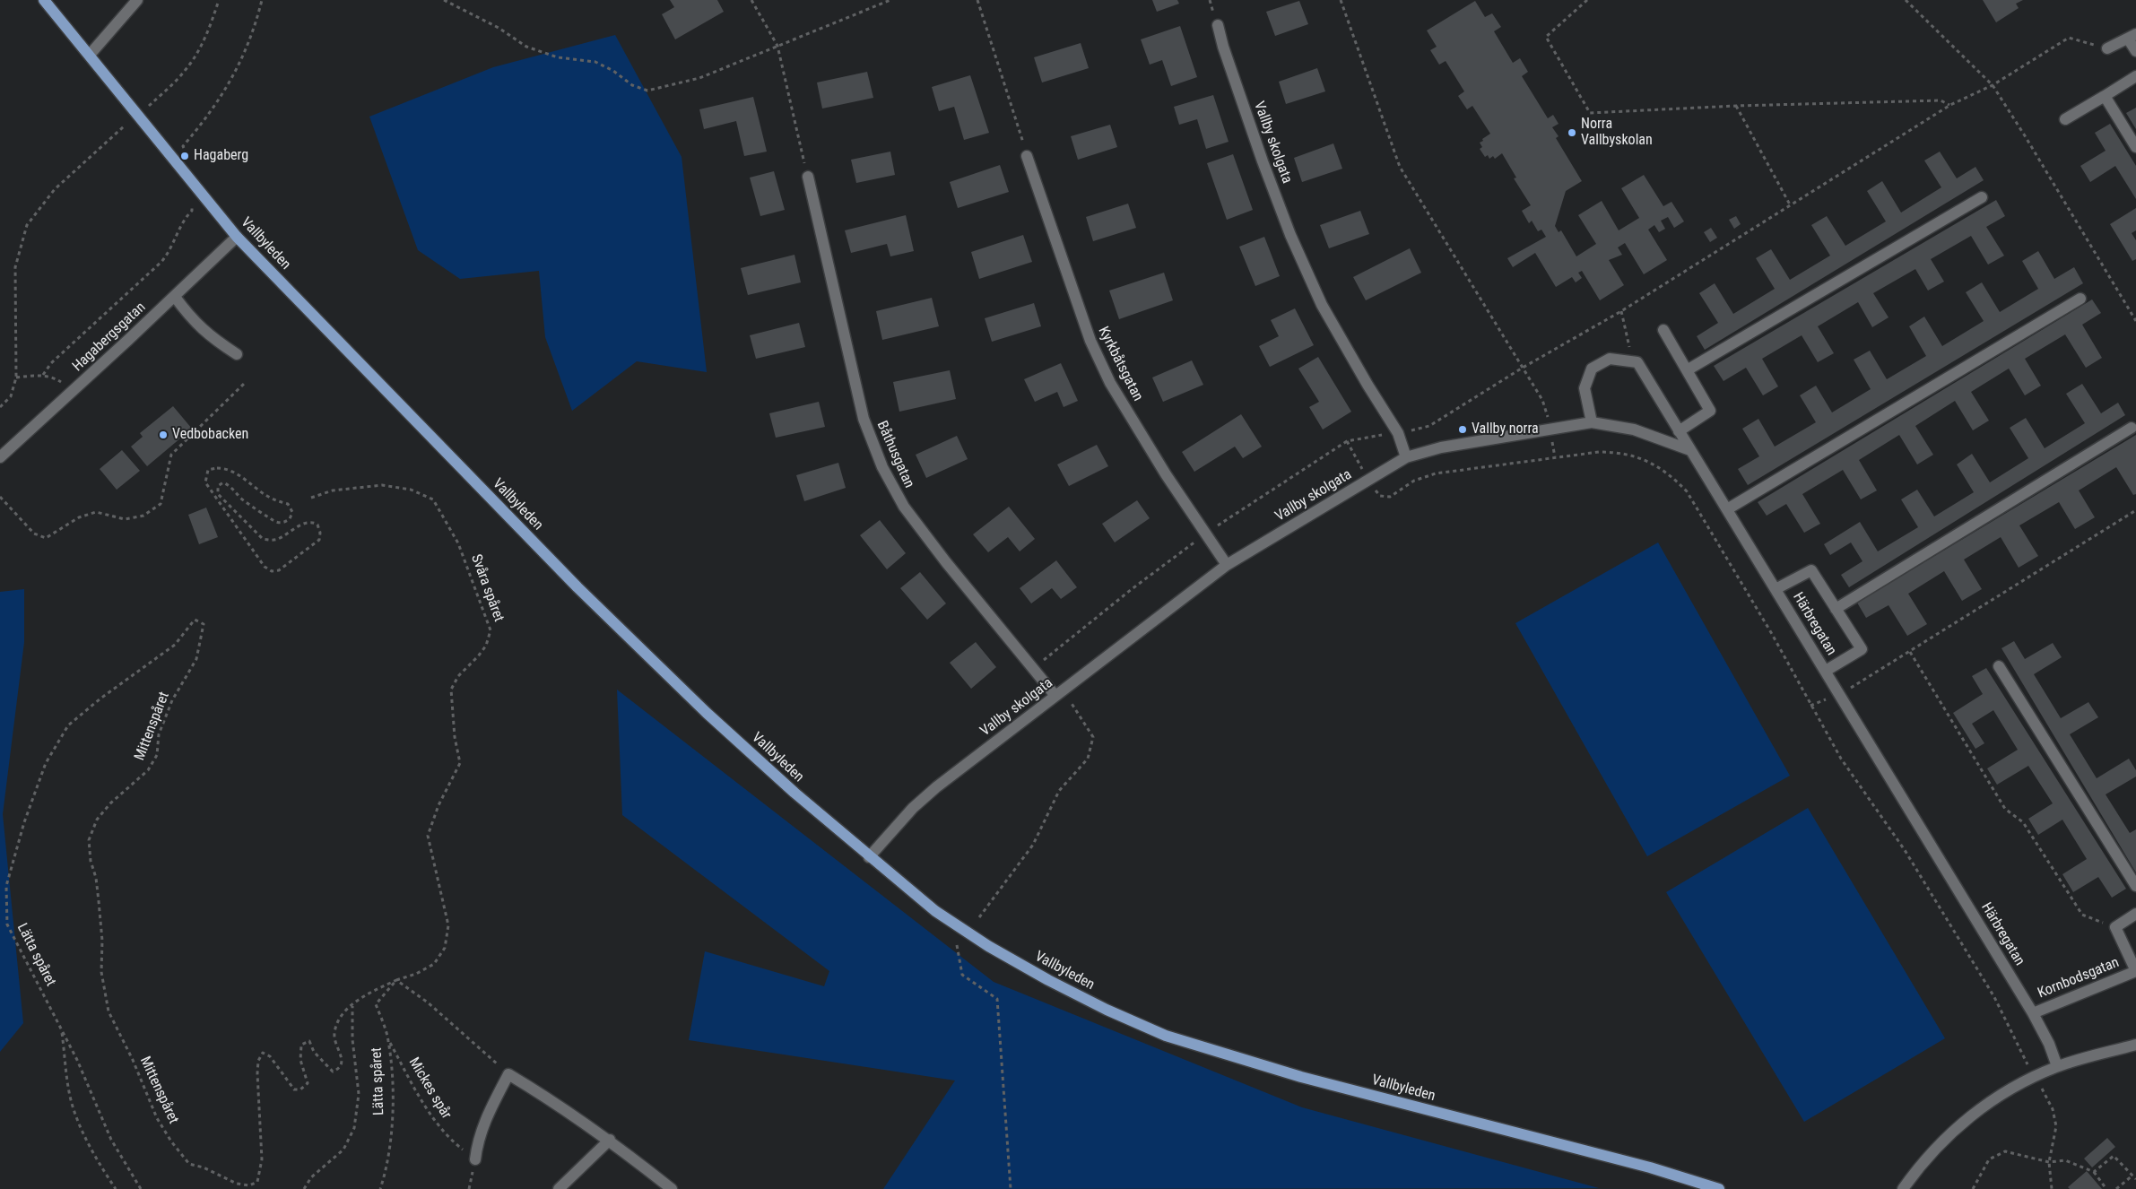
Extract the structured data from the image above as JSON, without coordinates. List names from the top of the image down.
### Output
{
  "streets": {
    "main road": ["Vallbyleden"],
    "street": [
      "Vallby skolgata",
      "Hagabergsgatan",
      "Kyrkbåtsgatan",
      "Båthusgatan",
      "Härbregatan",
      "Kornbodsgatan"
    ],
    "path": [
      "Svåra spåret",
      "Mittenspåret",
      "Lätta spåret",
      "Mickes spår"
    ]
  },
  "crossings": [
    ["Vallby skolgata", "Vallbyleden"],
    ["Vallby skolgata", "Kyrkbåtsgatan"],
    ["Vallby skolgata", "Båthusgatan"],
    ["Vallbyleden", "Hagabergsgatan"],
    ["Svåra spåret", "Mittenspåret"],
    ["Svåra spåret", "Lätta spåret"],
    ["Härbregatan", "Kornbodsgatan"],
    ["Mittenspåret", "Lätta spåret"],
    ["Lätta spåret", "Mickes spår"]
  ],
  "places": [
    "Norra Vallbyskolan",
    "Hagaberg",
    "Vallby norra",
    "Vedbobacken"
  ]
}
